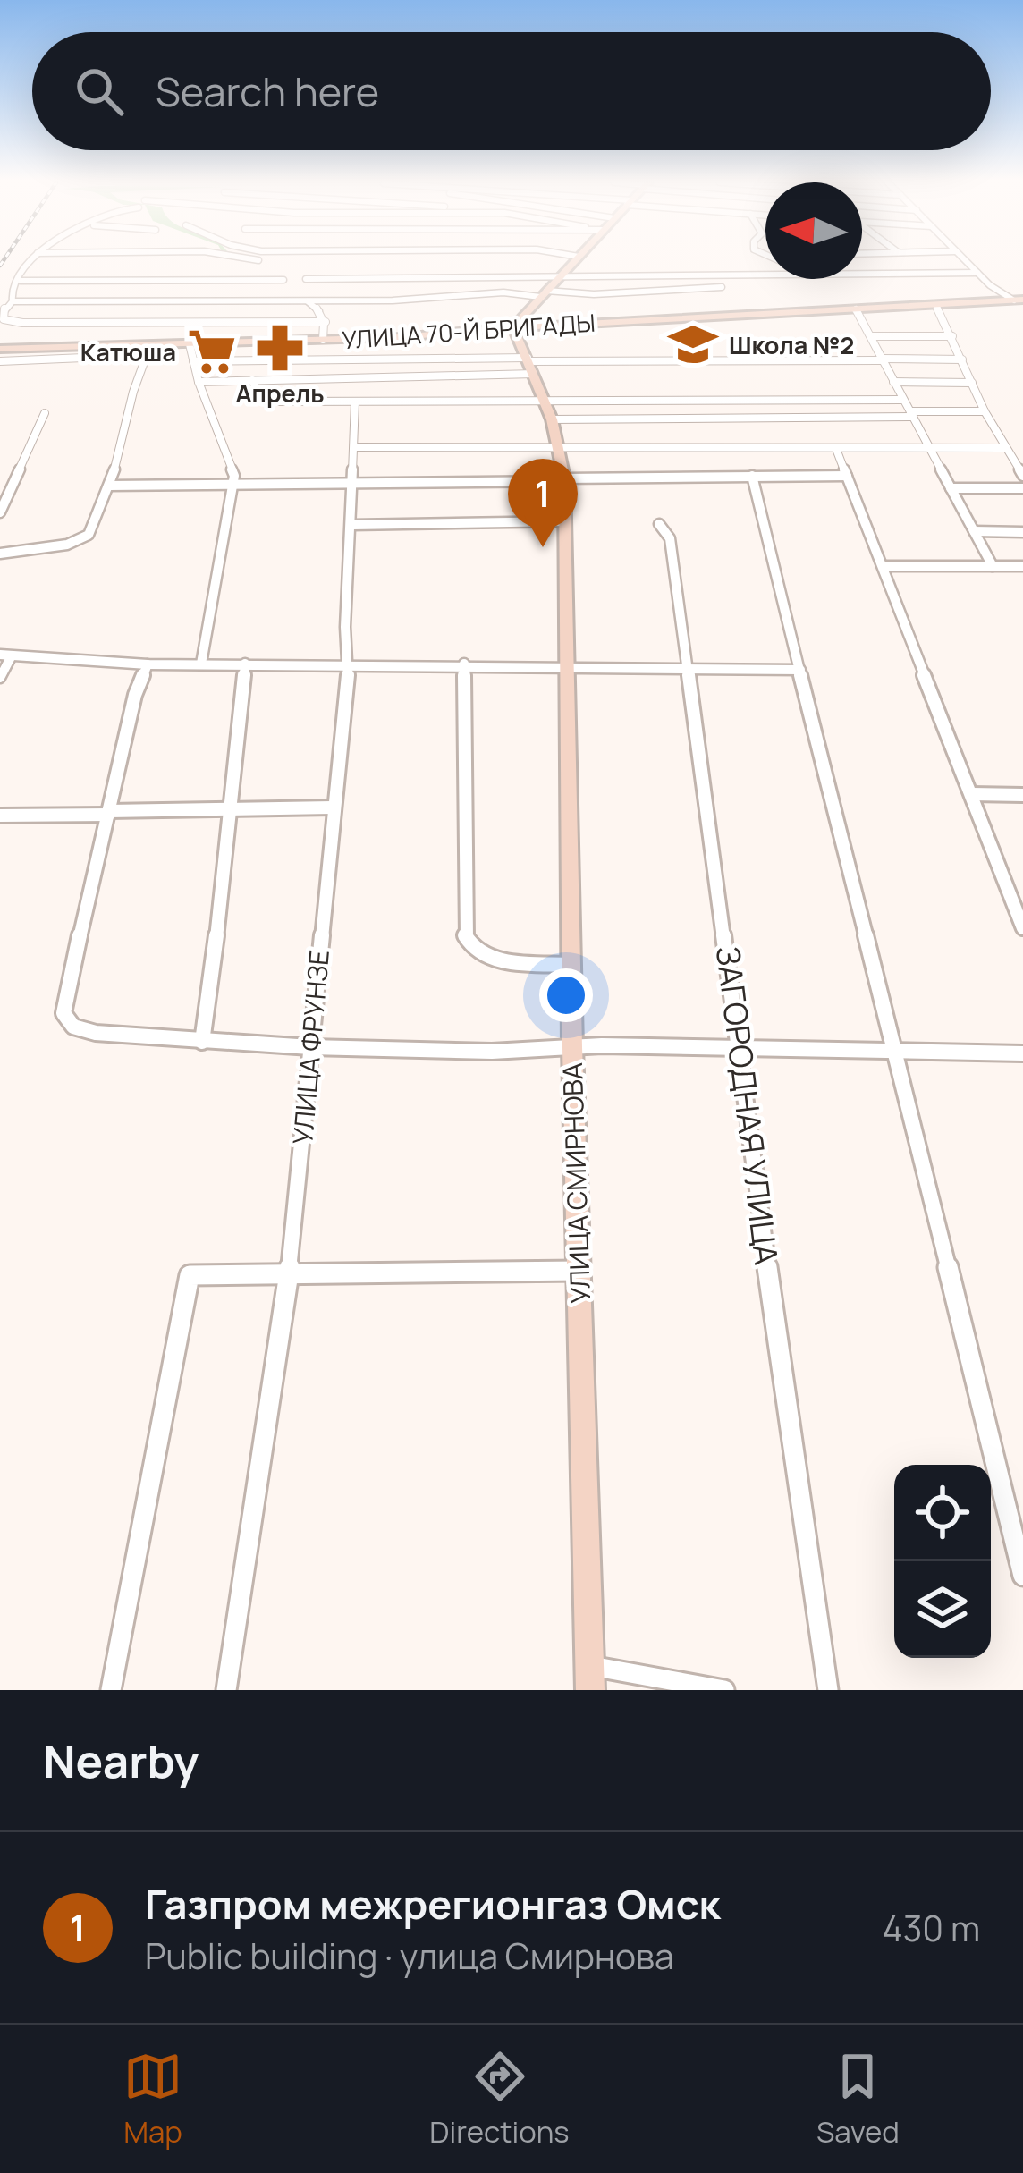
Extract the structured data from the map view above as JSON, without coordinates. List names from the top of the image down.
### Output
{
  "streets": {
    "main road": ["УЛИЦА 70-Й БРИГАДЫ", "УЛИЦА СМИРНОВА"],
    "street": ["УЛИЦА ФРУНЗЕ", "ЗАГОРОДНАЯ УЛИЦА"]
  },
  "crossings": [
    ["УЛИЦА 70-Й БРИГАДЫ", "УЛИЦА СМИРНОВА"]
  ],
  "places": {
    "school or university": ["Школа №2"],
    "pharmacy": ["Апрель"],
    "supermarket": ["Катюша"]
  },
  "north": "left",
  "page": {
    "search": "Search here",
    "pins": "1",
    "heading": "Nearby",
    "list": [
      {
        "mark": "1",
        "name": "Газпром межрегионгаз Омск",
        "note": "Public building · улица Смирнова",
        "value": "430 m"
      }
    ],
    "nav": ["Map", "Directions", "Saved"]
  }
}
